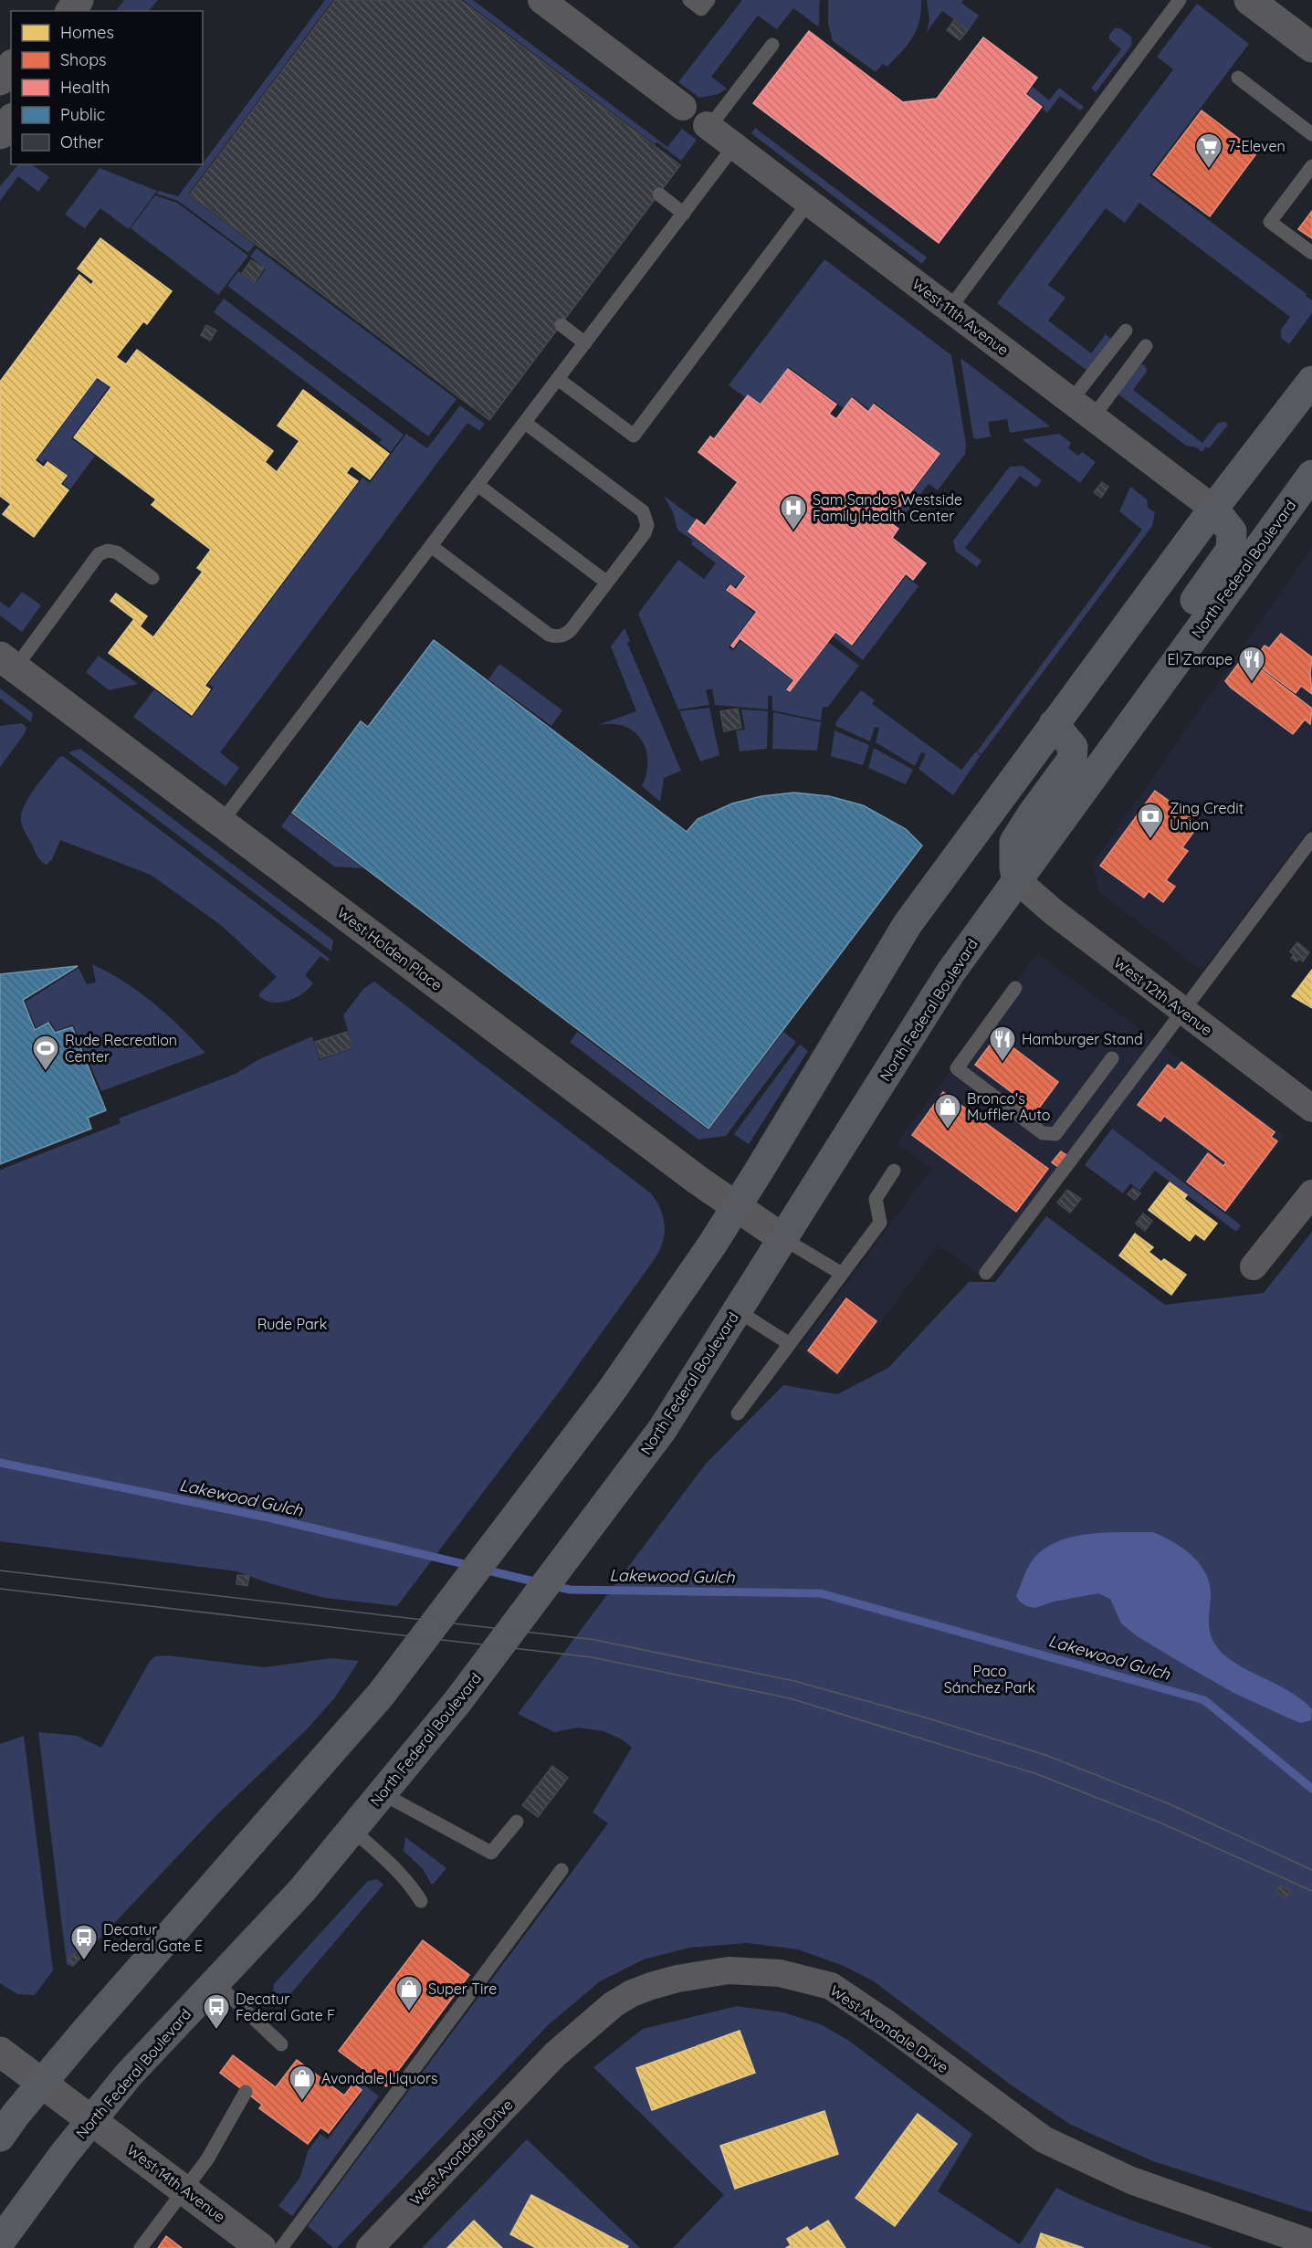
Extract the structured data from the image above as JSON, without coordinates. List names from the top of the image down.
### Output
{
  "streets": {
    "main road": ["North Federal Boulevard"],
    "street": [
      "West 11th Avenue",
      "West Holden Place",
      "West 12th Avenue",
      "West Avondale Drive",
      "West 14th Avenue"
    ]
  },
  "crossings": [
    ["North Federal Boulevard", "West Holden Place"],
    ["North Federal Boulevard", "West 12th Avenue"],
    ["North Federal Boulevard", "West 14th Avenue"]
  ],
  "water": ["Lakewood Gulch"],
  "parks": ["Rude Park", "Paco Sánchez Park"],
  "places": {
    "supermarket": ["7-Eleven"],
    "hospital": ["Sam Sandos Westside Family Health Center"],
    "restaurant": ["El Zarape", "Hamburger Stand"],
    "bank": ["Zing Credit Union"],
    "sports": ["Rude Recreation Center"],
    "shop": ["Bronco's Muffler Auto", "Super Tire", "Avondale Liquors"],
    "bus stop": ["Decatur Federal Gate E", "Decatur Federal Gate F"]
  },
  "legend": [
    "Homes",
    "Shops",
    "Health",
    "Public",
    "Other"
  ]
}
